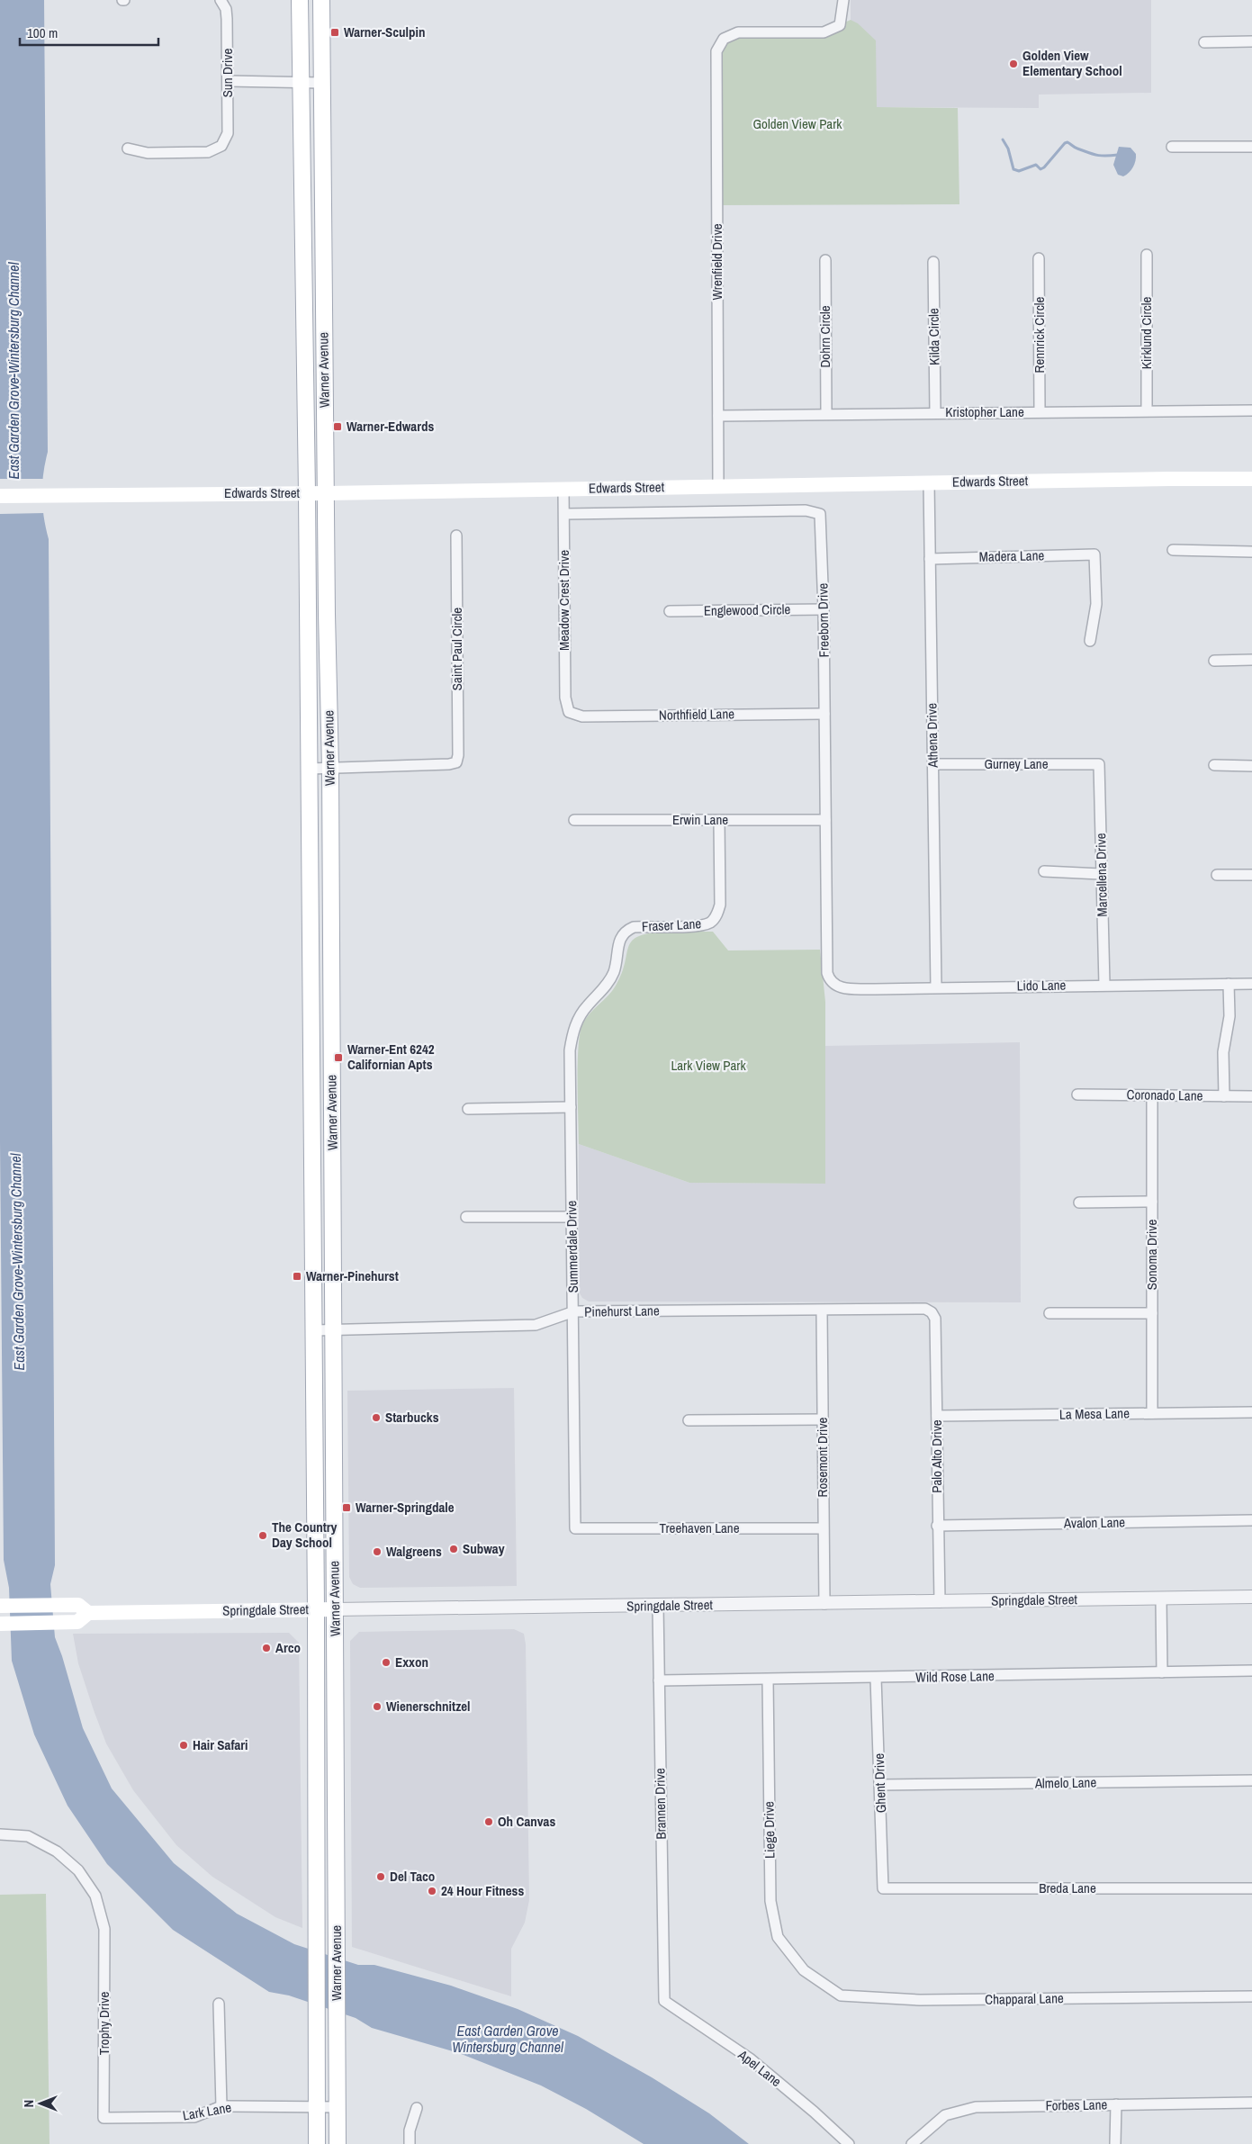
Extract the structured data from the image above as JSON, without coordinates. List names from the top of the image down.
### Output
{
  "streets": {
    "main road": ["Warner Avenue", "Edwards Street", "Springdale Street"],
    "street": [
      "Sun Drive",
      "Wrenfield Drive",
      "Kirklund Circle",
      "Rennrick Circle",
      "Dohrn Circle",
      "Kilda Circle",
      "Kristopher Lane",
      "Madera Lane",
      "Meadow Crest Drive",
      "Englewood Circle",
      "Freeborn Drive",
      "Saint Paul Circle",
      "Northfield Lane",
      "Athena Drive",
      "Gurney Lane",
      "Erwin Lane",
      "Marcellena Drive",
      "Fraser Lane",
      "Lido Lane",
      "Coronado Lane",
      "Summerdale Drive",
      "Sonoma Drive",
      "Pinehurst Lane",
      "La Mesa Lane",
      "Palo Alto Drive",
      "Rosemont Drive",
      "Avalon Lane",
      "Treehaven Lane",
      "Wild Rose Lane",
      "Ghent Drive",
      "Almelo Lane",
      "Brannen Drive",
      "Liege Drive",
      "Breda Lane",
      "Chapparal Lane",
      "Trophy Drive",
      "Apel Lane",
      "Forbes Lane",
      "Lark Lane"
    ]
  },
  "crossings": [
    ["Wrenfield Drive", "Kristopher Lane"],
    ["Wrenfield Drive", "Edwards Street"],
    ["Kirklund Circle", "Kristopher Lane"],
    ["Rennrick Circle", "Kristopher Lane"],
    ["Dohrn Circle", "Kristopher Lane"],
    ["Kilda Circle", "Kristopher Lane"],
    ["Warner Avenue", "Edwards Street"],
    ["Warner Avenue", "Saint Paul Circle"],
    ["Warner Avenue", "Pinehurst Lane"],
    ["Warner Avenue", "Springdale Street"],
    ["Warner Avenue", "Lark Lane"],
    ["Edwards Street", "Meadow Crest Drive"],
    ["Edwards Street", "Athena Drive"],
    ["Madera Lane", "Athena Drive"],
    ["Meadow Crest Drive", "Freeborn Drive"],
    ["Meadow Crest Drive", "Northfield Lane"],
    ["Englewood Circle", "Freeborn Drive"],
    ["Freeborn Drive", "Northfield Lane"],
    ["Freeborn Drive", "Erwin Lane"],
    ["Freeborn Drive", "Lido Lane"],
    ["Athena Drive", "Gurney Lane"],
    ["Athena Drive", "Lido Lane"],
    ["Gurney Lane", "Marcellena Drive"],
    ["Erwin Lane", "Fraser Lane"],
    ["Marcellena Drive", "Lido Lane"],
    ["Fraser Lane", "Summerdale Drive"],
    ["Coronado Lane", "Sonoma Drive"],
    ["Summerdale Drive", "Pinehurst Lane"],
    ["Summerdale Drive", "Treehaven Lane"],
    ["Sonoma Drive", "La Mesa Lane"],
    ["Pinehurst Lane", "Palo Alto Drive"],
    ["Pinehurst Lane", "Rosemont Drive"],
    ["La Mesa Lane", "Palo Alto Drive"],
    ["Palo Alto Drive", "Avalon Lane"],
    ["Palo Alto Drive", "Springdale Street"],
    ["Rosemont Drive", "Treehaven Lane"],
    ["Rosemont Drive", "Springdale Street"],
    ["Springdale Street", "Brannen Drive"],
    ["Wild Rose Lane", "Ghent Drive"],
    ["Wild Rose Lane", "Brannen Drive"],
    ["Wild Rose Lane", "Liege Drive"],
    ["Ghent Drive", "Almelo Lane"],
    ["Ghent Drive", "Breda Lane"],
    ["Brannen Drive", "Apel Lane"],
    ["Liege Drive", "Chapparal Lane"],
    ["Trophy Drive", "Lark Lane"]
  ],
  "water": ["East Garden Grove-Wintersburg Channel", "East Garden Grove Wintersburg Channel"],
  "parks": ["Golden View Park", "Lark View Park"],
  "places": {
    "transit": [
      "Warner-Sculpin",
      "Warner-Edwards",
      "Warner-Ent 6242 Californian Apts",
      "Warner-Pinehurst",
      "Warner-Springdale"
    ],
    "other": [
      "Golden View Elementary School",
      "Starbucks",
      "The Country Day School",
      "Subway",
      "Walgreens",
      "Arco",
      "Exxon",
      "Wienerschnitzel",
      "Hair Safari",
      "Oh Canvas",
      "Del Taco",
      "24 Hour Fitness"
    ]
  },
  "scale_bar": "100 m",
  "north": "left"
}
